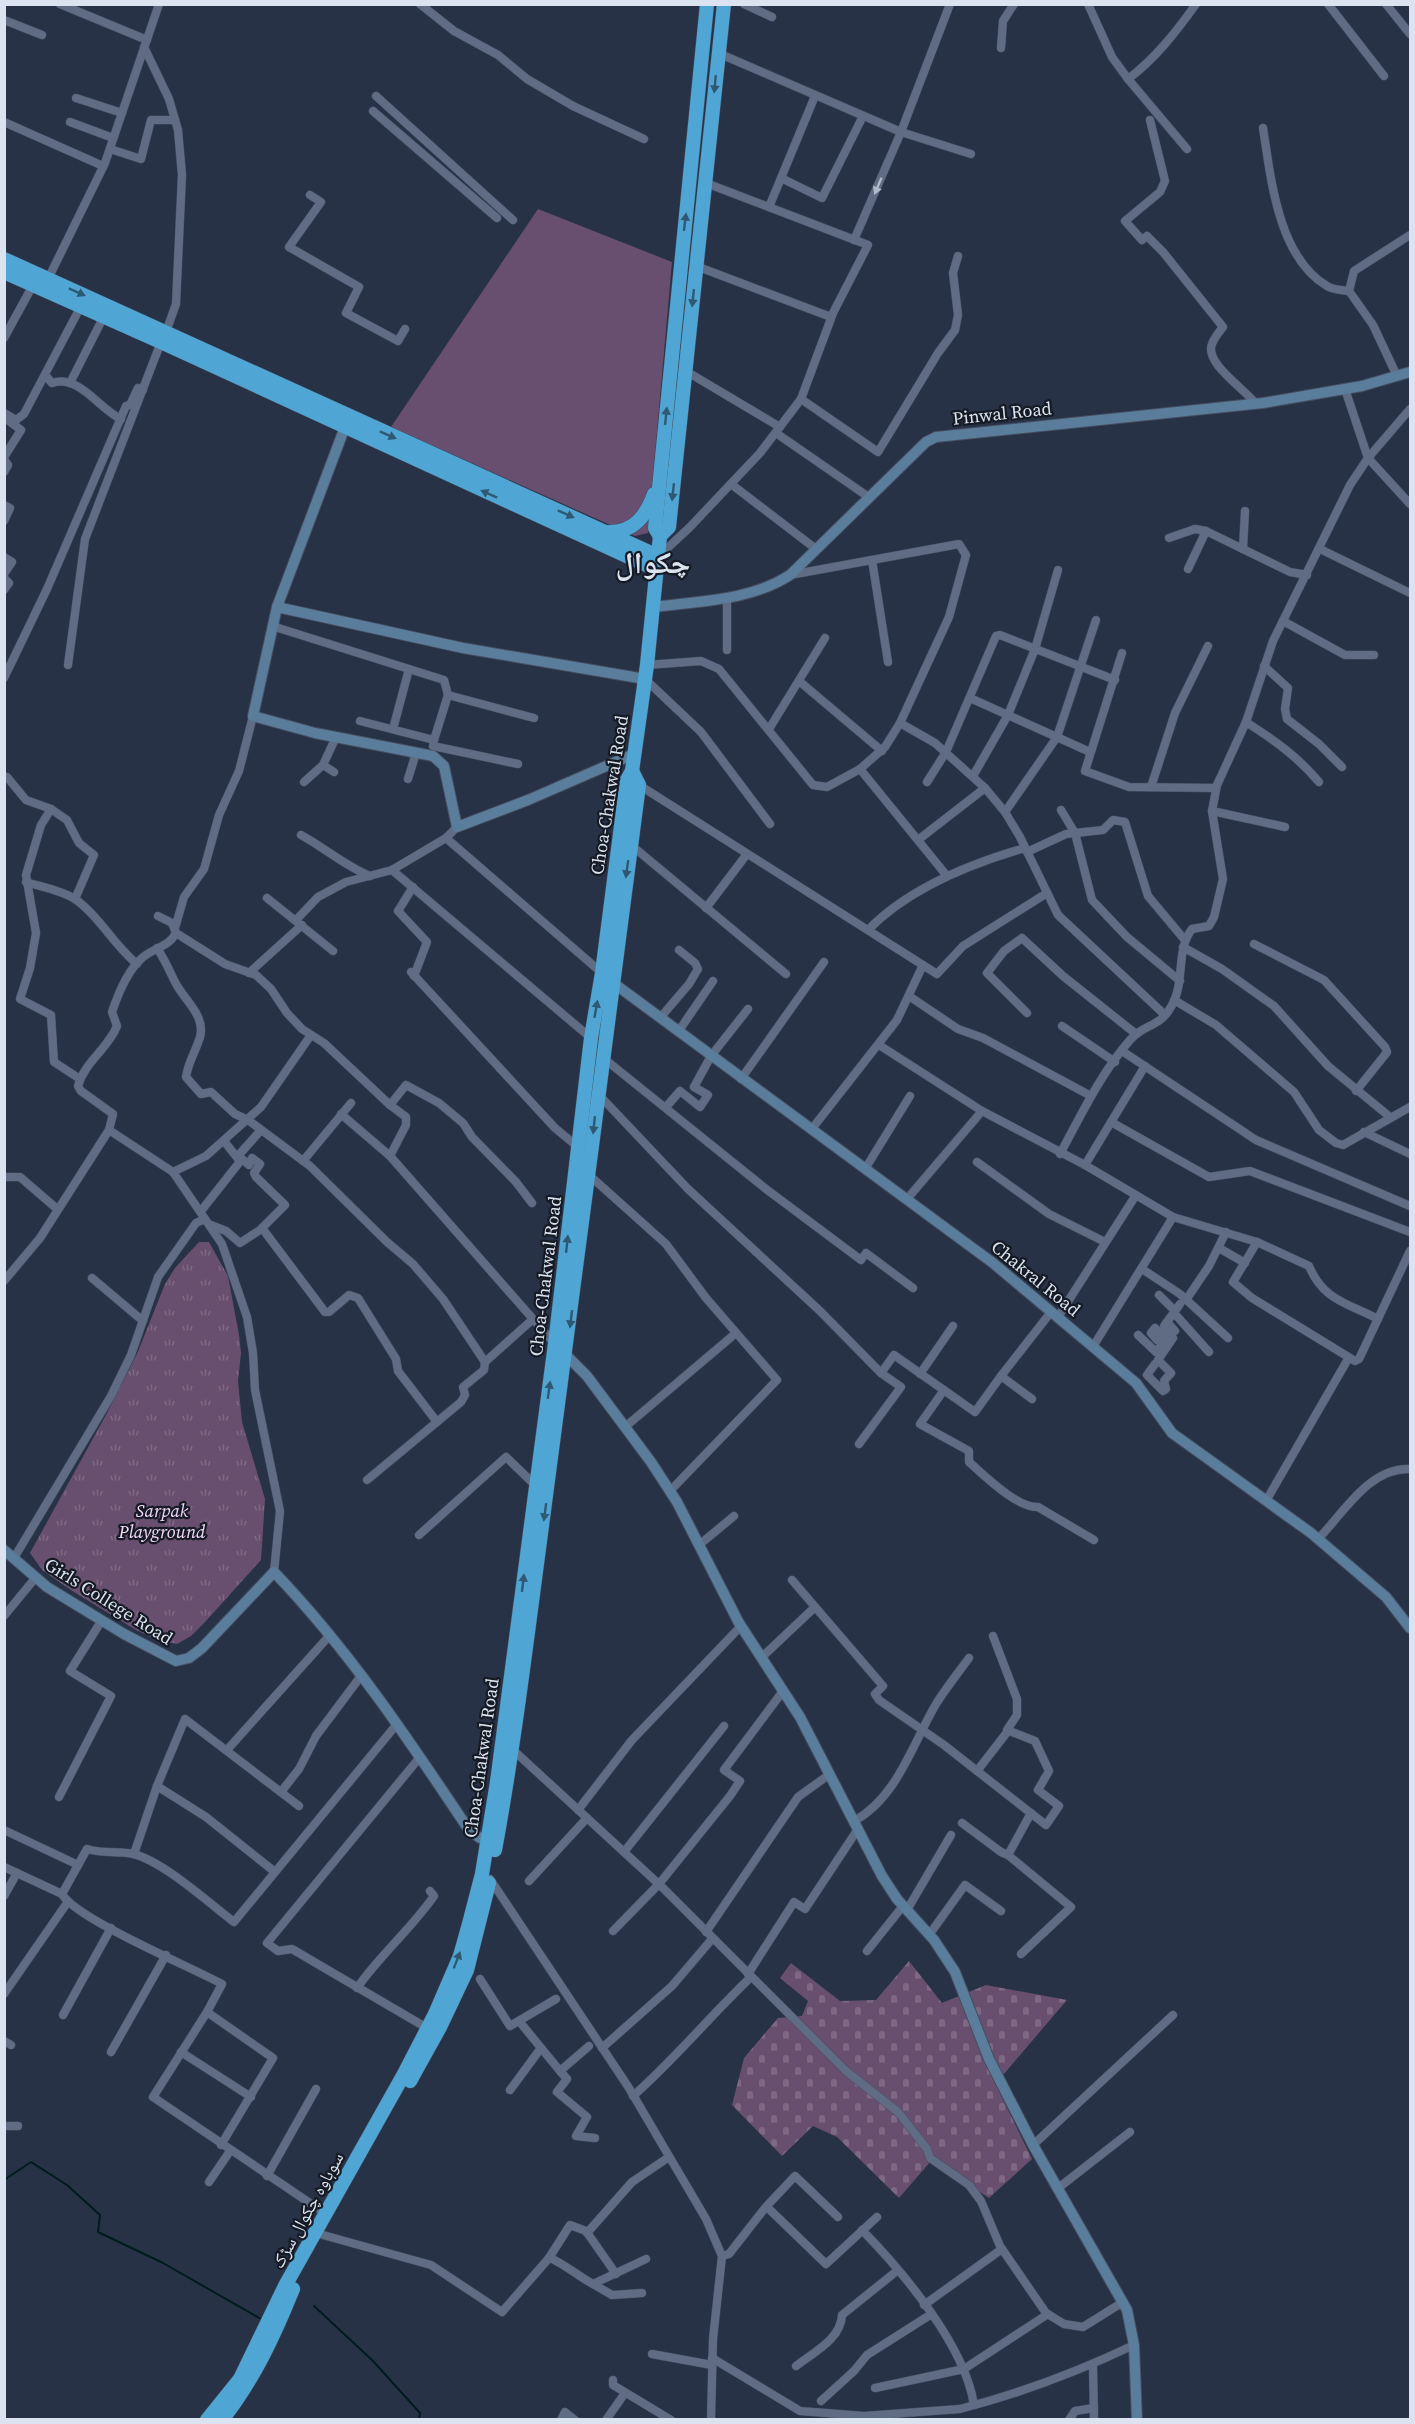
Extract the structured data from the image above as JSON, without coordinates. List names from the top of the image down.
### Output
{
  "streets": {
    "highway": ["Choa-Chakwal Road", "سوہاوہ چکوال سڑک"],
    "street": ["Pinwal Road", "Chakral Road", "Girls College Road"]
  },
  "crossings": [
    ["Pinwal Road", "Choa-Chakwal Road"],
    ["Choa-Chakwal Road", "Chakral Road"],
    ["Choa-Chakwal Road", "سوہاوہ چکوال سڑک"]
  ],
  "districts": ["چکوال"],
  "parks": ["Sarpak Playground"]
}
